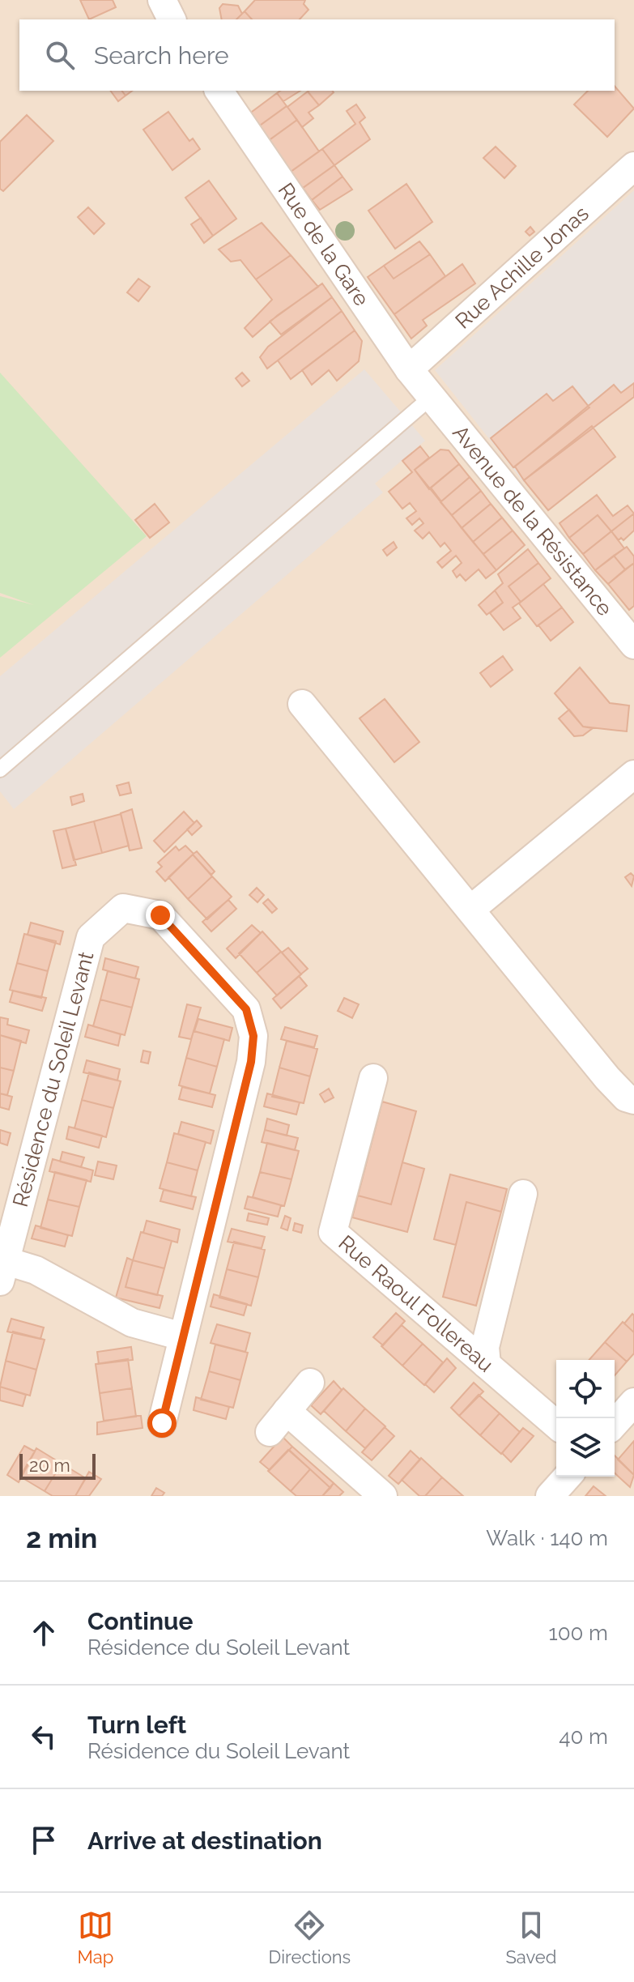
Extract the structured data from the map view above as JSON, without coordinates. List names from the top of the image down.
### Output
{
  "streets": {
    "street": [
      "Rue de la Gare",
      "Rue Achille Jonas",
      "Avenue de la Résistance",
      "Résidence du Soleil Levant",
      "Rue Raoul Follereau"
    ]
  },
  "crossings": [
    ["Rue de la Gare", "Rue Achille Jonas"],
    ["Rue de la Gare", "Avenue de la Résistance"]
  ],
  "scale_bar": "20 m",
  "page": {
    "search": "Search here",
    "scale": "20 m",
    "heading": ["2 min", "Walk · 140 m"],
    "list": [
      ["Continue", "Résidence du Soleil Levant", "100 m"],
      ["Turn left", "Résidence du Soleil Levant", "40 m"],
      "Arrive at destination"
    ],
    "nav": ["Map", "Directions", "Saved"]
  }
}
